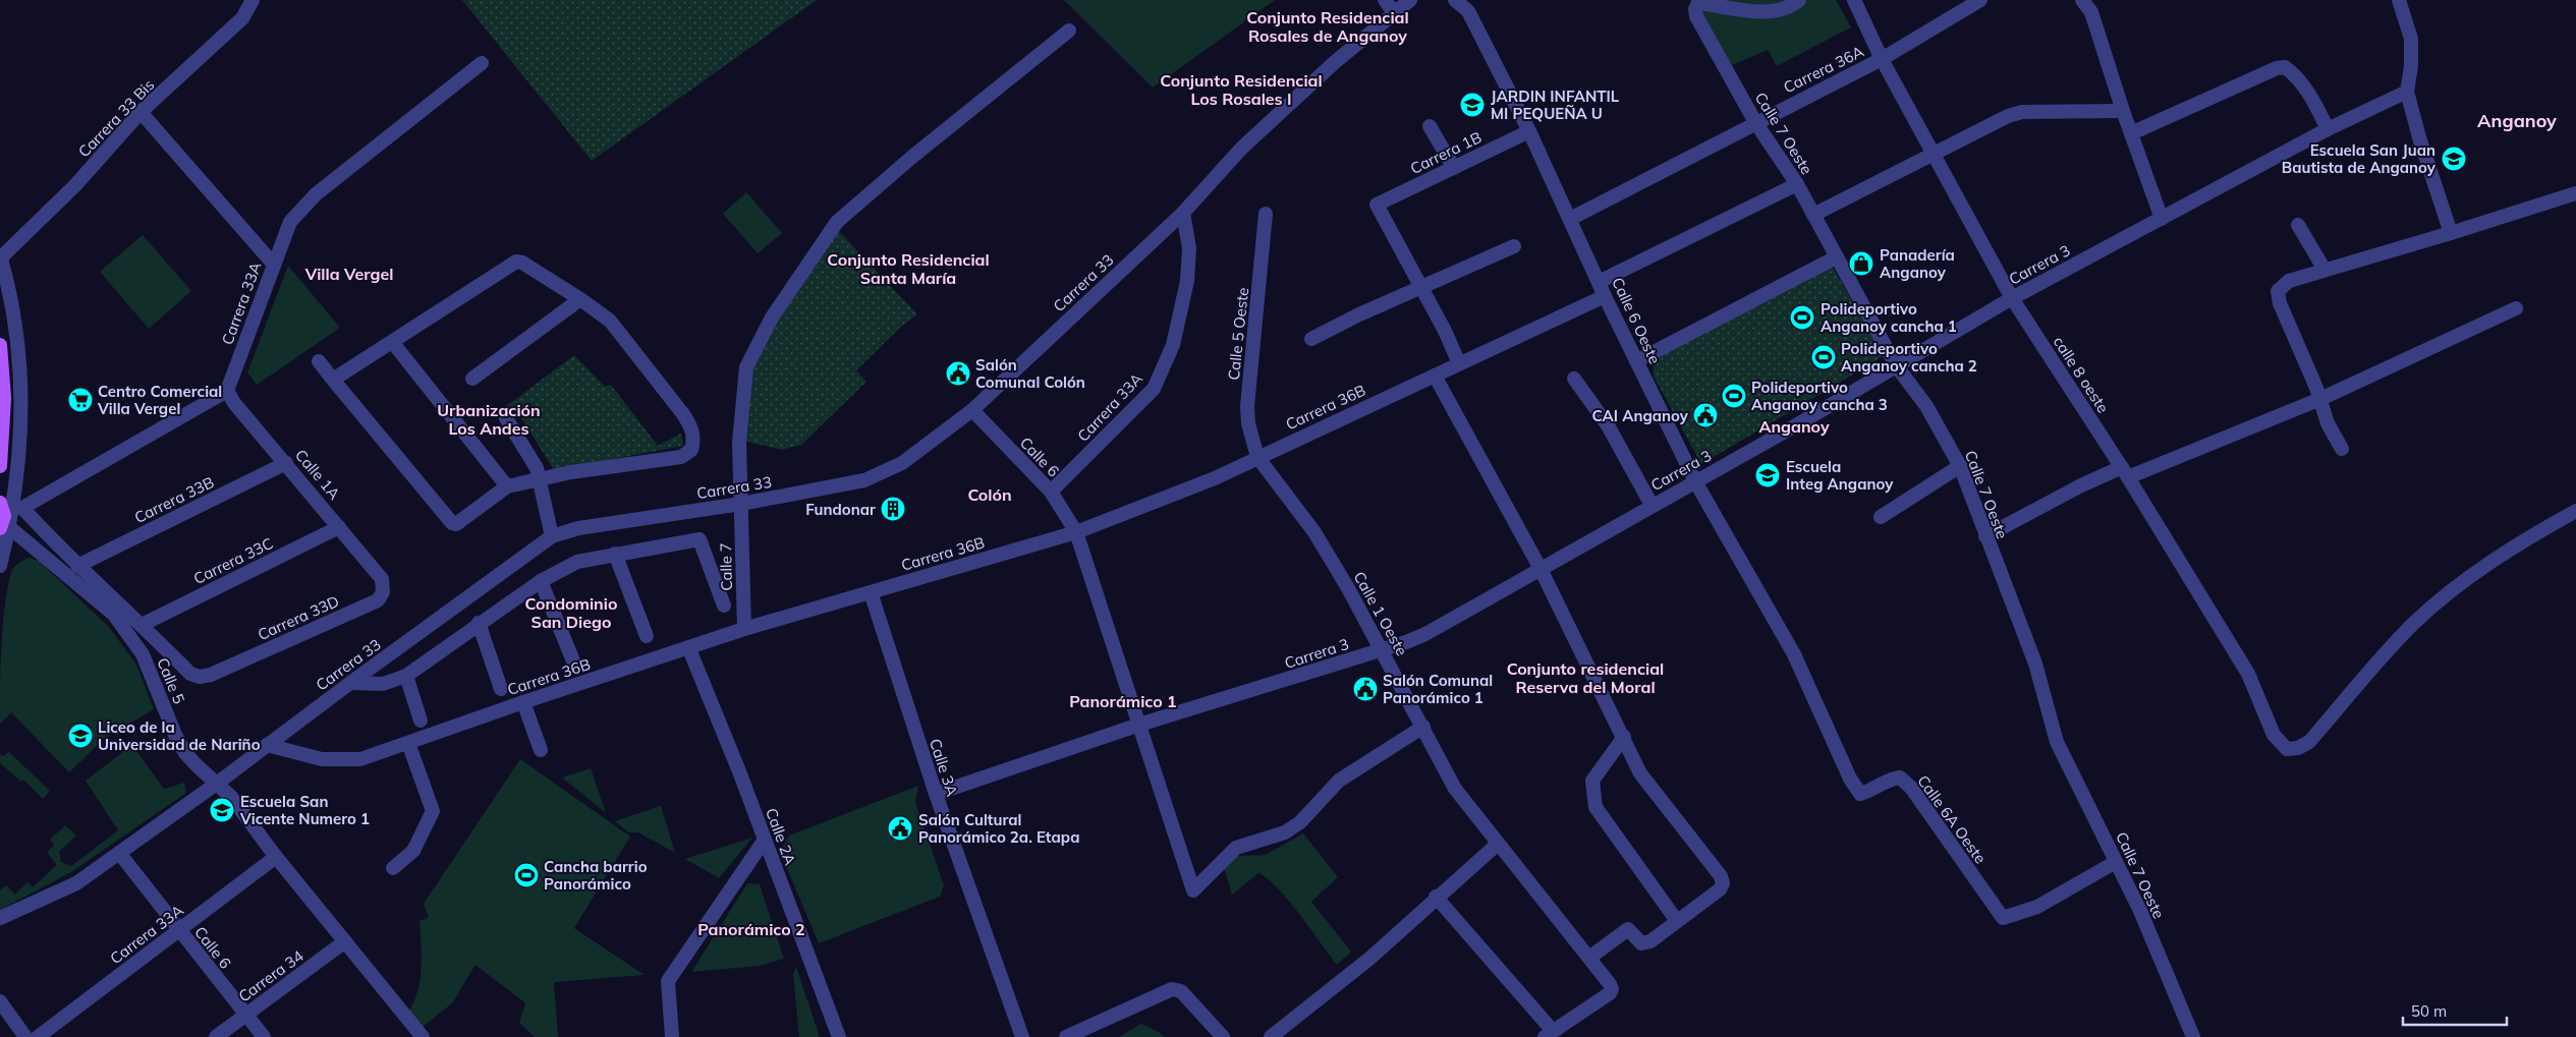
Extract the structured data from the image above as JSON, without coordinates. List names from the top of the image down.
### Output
{
  "streets": {
    "street": [
      "Carrera 36A",
      "Carrera 33 Bis",
      "Calle 7 Oeste",
      "Carrera 1B",
      "Carrera 3",
      "Carrera 33",
      "Carrera 33A",
      "Calle 6 Oeste",
      "Calle 5 Oeste",
      "calle 8 oeste",
      "Carrera 36B",
      "Calle 6",
      "Calle 1A",
      "Carrera 33B",
      "Carrera 33C",
      "Calle 7",
      "Calle 1 Oeste",
      "Carrera 33D",
      "Calle 5",
      "Calle 3A",
      "Calle 6A Oeste",
      "Calle 2A",
      "Carrera 34"
    ]
  },
  "crossings": [
    ["Carrera 36A", "Calle 7 Oeste"],
    ["Carrera 36A", "Calle 6 Oeste"],
    ["Carrera 36A", "calle 8 oeste"],
    ["Calle 7 Oeste", "Carrera 3"],
    ["Calle 7 Oeste", "Calle 6A Oeste"],
    ["Carrera 1B", "Calle 6 Oeste"],
    ["Carrera 3", "Calle 6 Oeste"],
    ["Carrera 3", "calle 8 oeste"],
    ["Carrera 3", "Calle 6"],
    ["Carrera 3", "Calle 1 Oeste"],
    ["Carrera 3", "Calle 3A"],
    ["Carrera 33", "Carrera 33A"],
    ["Carrera 33", "Carrera 36B"],
    ["Carrera 33", "Calle 6"],
    ["Carrera 33", "Calle 7"],
    ["Carrera 33", "Calle 5"],
    ["Carrera 33A", "Calle 6"],
    ["Carrera 33A", "Calle 1A"],
    ["Carrera 33A", "Calle 5"],
    ["Calle 6 Oeste", "Carrera 36B"],
    ["Calle 6 Oeste", "Calle 6A Oeste"],
    ["Calle 5 Oeste", "Carrera 36B"],
    ["Calle 5 Oeste", "Calle 1 Oeste"],
    ["Carrera 36B", "Calle 6"],
    ["Carrera 36B", "Calle 7"],
    ["Carrera 36B", "Calle 1 Oeste"],
    ["Carrera 36B", "Calle 3A"],
    ["Carrera 36B", "Calle 2A"],
    ["Calle 6", "Calle 1 Oeste"],
    ["Calle 6", "Carrera 34"],
    ["Calle 1A", "Carrera 33B"],
    ["Calle 1A", "Carrera 33C"],
    ["Calle 1A", "Carrera 33D"],
    ["Carrera 33C", "Carrera 33D"],
    ["Calle 5", "Carrera 34"]
  ],
  "districts": [
    "Conjunto Residencial Rosales de Anganoy",
    "Conjunto Residencial Los Rosales I",
    "Anganoy",
    "Conjunto Residencial Santa María",
    "Villa Vergel",
    "Urbanización Los Andes",
    "Anganoy",
    "Colón",
    "Condominio San Diego",
    "Conjunto residencial Reserva del Moral",
    "Panorámico 1",
    "Panorámico 2"
  ],
  "places": {
    "school or university": [
      "JARDIN INFANTIL MI PEQUEÑA U",
      "Escuela San Juan Bautista de Anganoy",
      "Escuela Integ Anganoy",
      "Liceo de la Universidad de Nariño",
      "Escuela San Vicente Numero 1"
    ],
    "shop": ["Panadería Anganoy"],
    "sports": [
      "Polideportivo Anganoy cancha 1",
      "Polideportivo Anganoy cancha 2",
      "Polideportivo Anganoy cancha 3",
      "Cancha barrio Panorámico"
    ],
    "public building": [
      "Salón Comunal Colón",
      "CAI Anganoy",
      "Salón Comunal Panorámico 1",
      "Salón Cultural Panorámico 2a. Etapa"
    ],
    "supermarket": ["Centro Comercial Villa Vergel"],
    "building": ["Fundonar"]
  },
  "scale_bar": "50 m"
}
